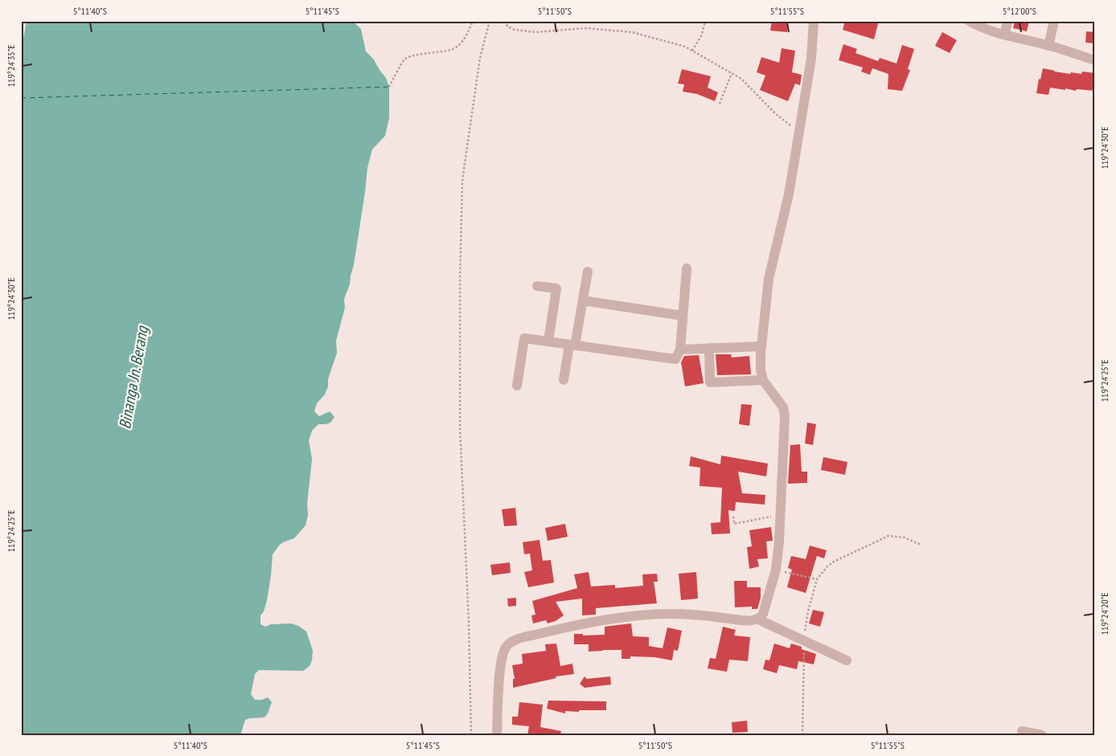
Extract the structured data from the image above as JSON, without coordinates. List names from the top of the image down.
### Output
{
  "water": ["Binanga Jn. Berang"],
  "coordinates": [
    "5°11'40\"S",
    "5°11'45\"S",
    "5°11'50\"S",
    "5°11'55\"S",
    "5°12'00\"S",
    "119°24'35\"E",
    "119°24'30\"E",
    "119°24'25\"E",
    "119°24'20\"E"
  ]
}
